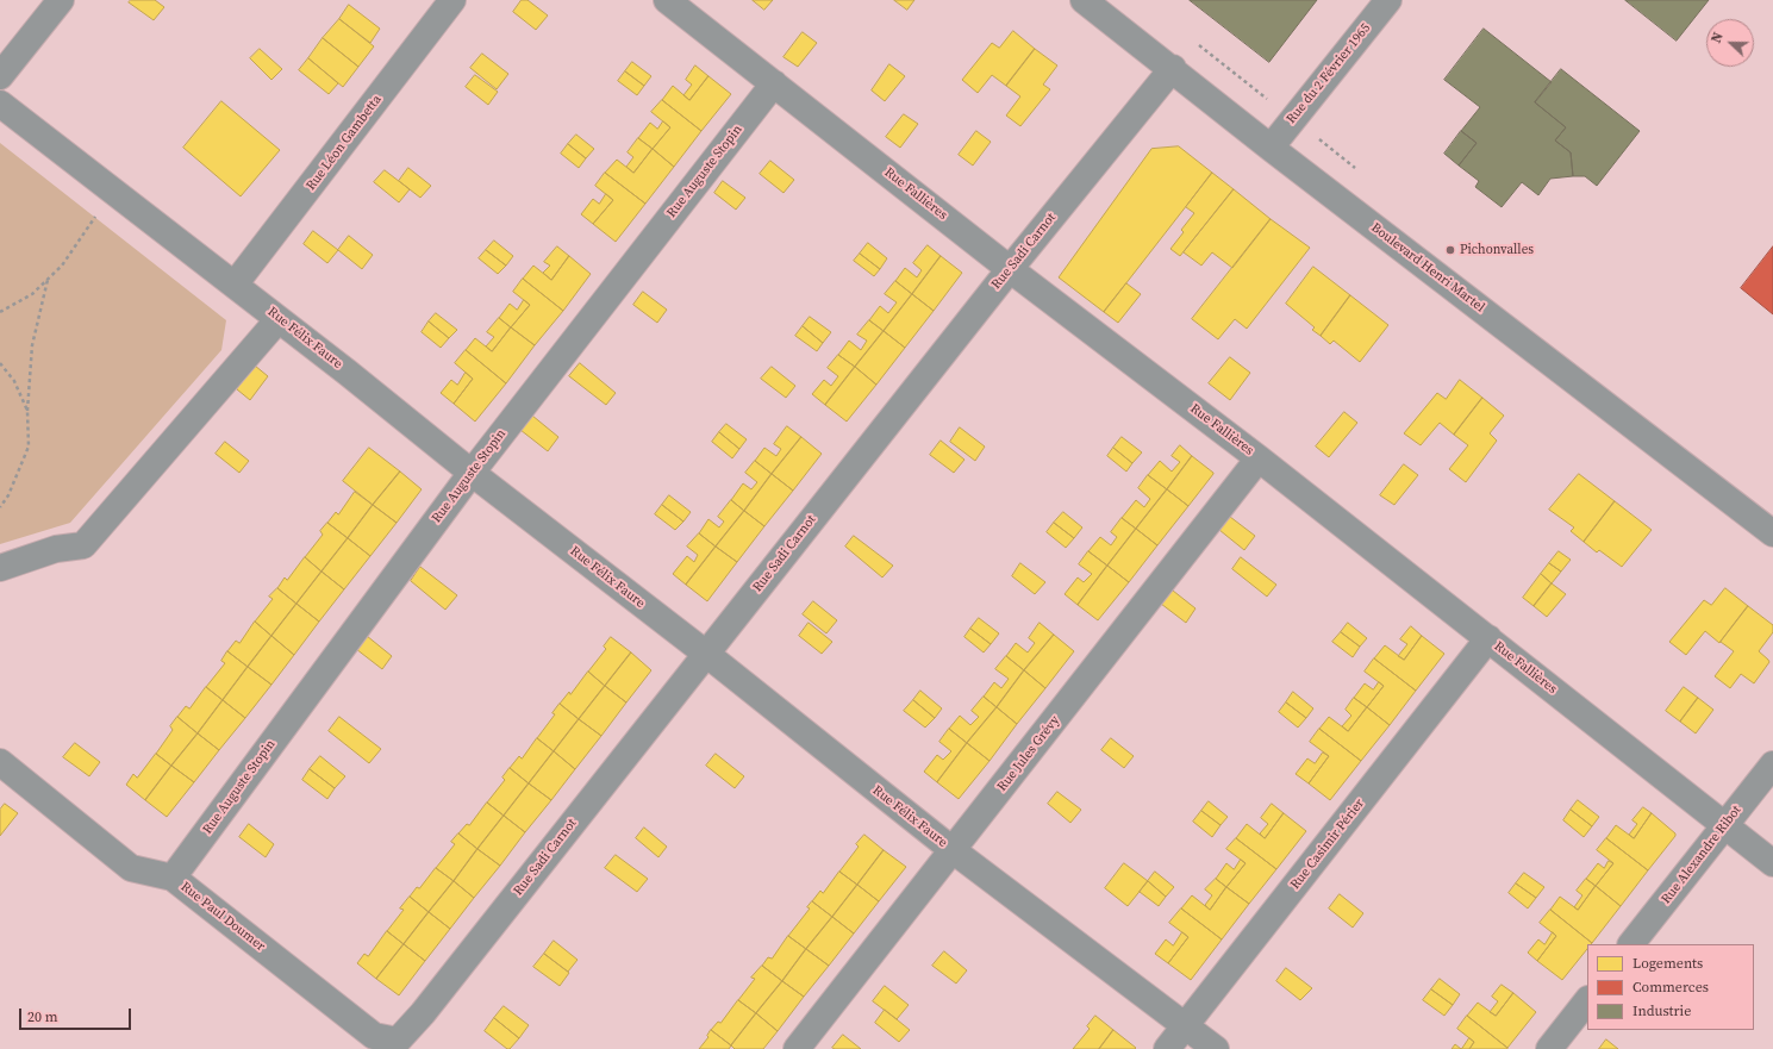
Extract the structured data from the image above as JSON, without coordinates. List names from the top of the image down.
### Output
{
  "streets": {
    "street": [
      "Rue du 2 Février 1965",
      "Rue Léon Gambetta",
      "Rue Auguste Stopin",
      "Rue Fallières",
      "Rue Sadi Carnot",
      "Boulevard Henri Martel",
      "Rue Félix Faure",
      "Rue Jules Grévy",
      "Rue Casimir Périer",
      "Rue Alexandre Ribot",
      "Rue Paul Doumer"
    ]
  },
  "crossings": [
    ["Rue du 2 Février 1965", "Boulevard Henri Martel"],
    ["Rue Léon Gambetta", "Rue Félix Faure"],
    ["Rue Auguste Stopin", "Rue Fallières"],
    ["Rue Auguste Stopin", "Rue Félix Faure"],
    ["Rue Auguste Stopin", "Rue Paul Doumer"],
    ["Rue Fallières", "Rue Sadi Carnot"],
    ["Rue Fallières", "Rue Jules Grévy"],
    ["Rue Fallières", "Rue Casimir Périer"],
    ["Rue Fallières", "Rue Alexandre Ribot"],
    ["Rue Sadi Carnot", "Boulevard Henri Martel"],
    ["Rue Sadi Carnot", "Rue Félix Faure"],
    ["Rue Sadi Carnot", "Rue Paul Doumer"],
    ["Rue Félix Faure", "Rue Jules Grévy"],
    ["Rue Félix Faure", "Rue Casimir Périer"]
  ],
  "places": ["Pichonvalles"],
  "legend": ["Logements", "Commerces", "Industrie"],
  "scale_bar": "20 m",
  "north": "left"
}
